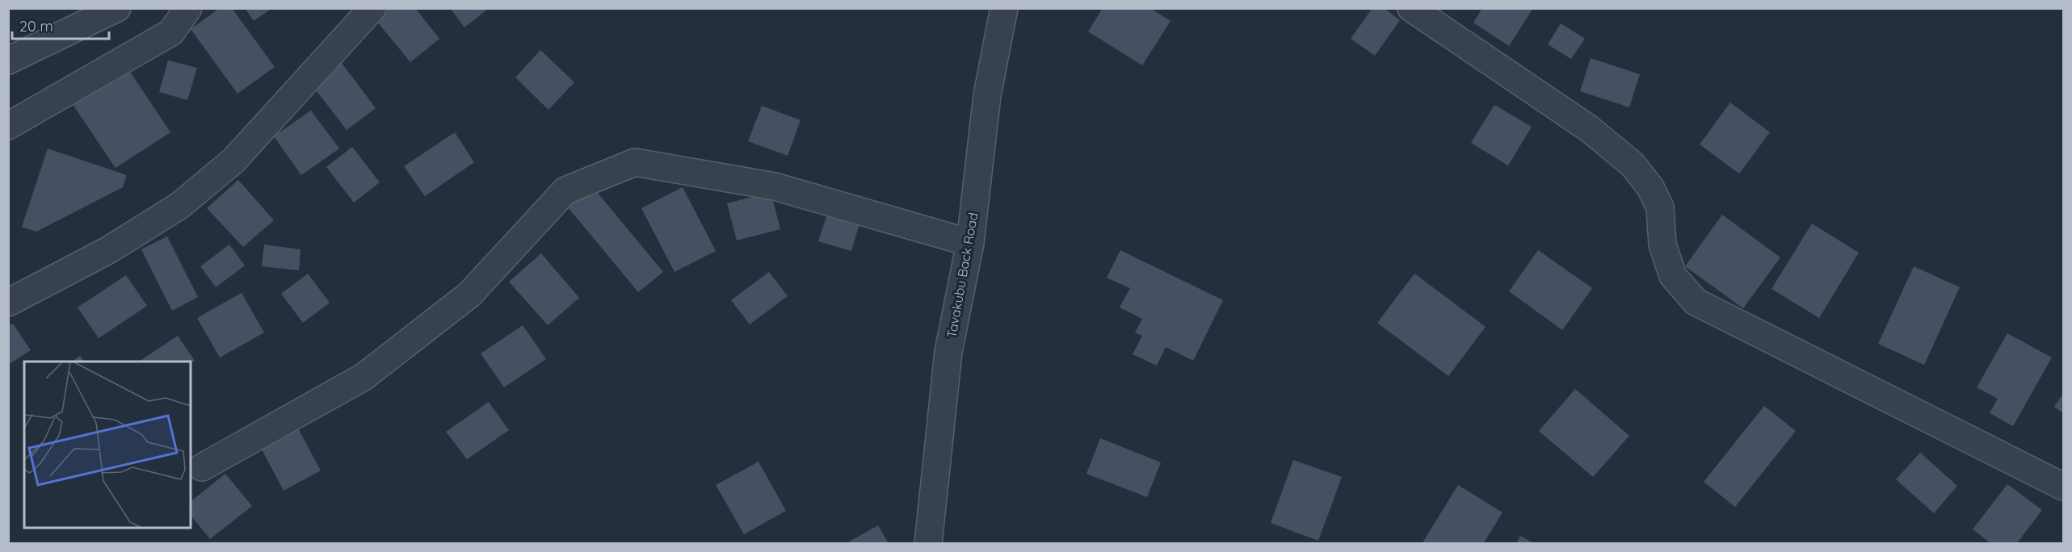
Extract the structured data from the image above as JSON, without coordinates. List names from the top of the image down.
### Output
{
  "streets": {
    "street": ["Tavakubu Back Road"]
  },
  "scale_bar": "20 m"
}
